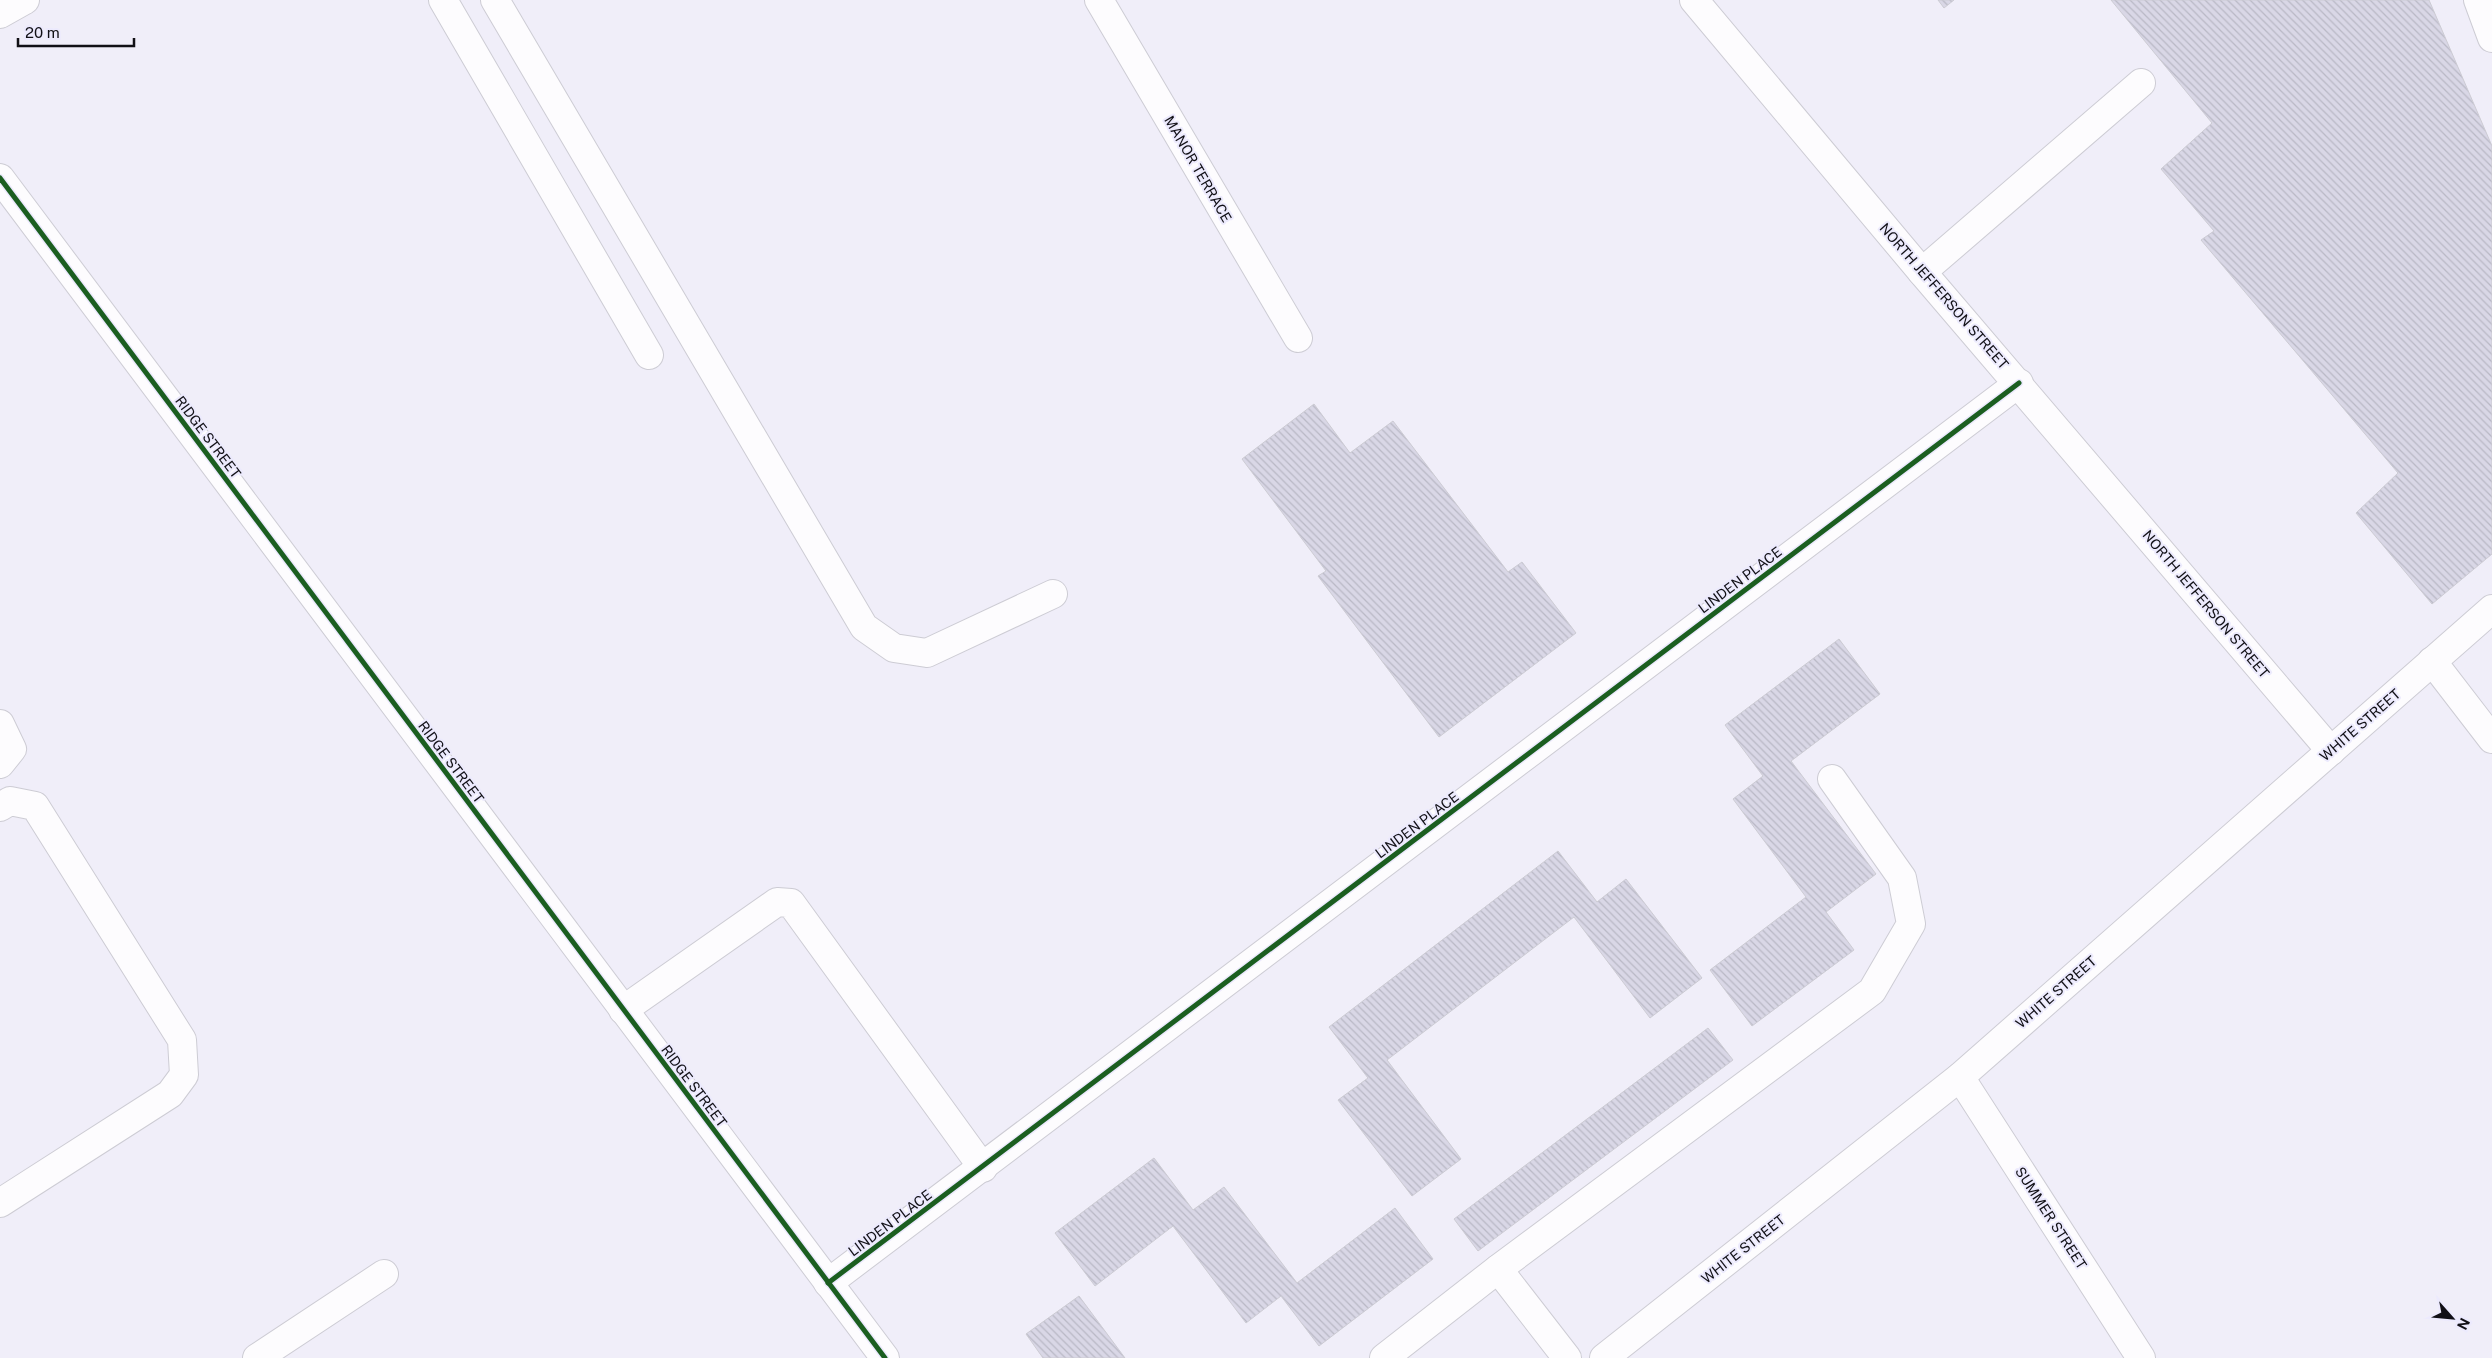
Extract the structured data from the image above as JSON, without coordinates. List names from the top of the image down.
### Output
{
  "streets": {
    "street": [
      "MANOR TERRACE",
      "NORTH JEFFERSON STREET",
      "RIDGE STREET",
      "LINDEN PLACE",
      "WHITE STREET",
      "SUMMER STREET"
    ]
  },
  "crossings": [
    ["NORTH JEFFERSON STREET", "LINDEN PLACE"],
    ["NORTH JEFFERSON STREET", "WHITE STREET"],
    ["RIDGE STREET", "LINDEN PLACE"],
    ["WHITE STREET", "SUMMER STREET"]
  ],
  "scale_bar": "20 m",
  "north": "bottom right"
}
